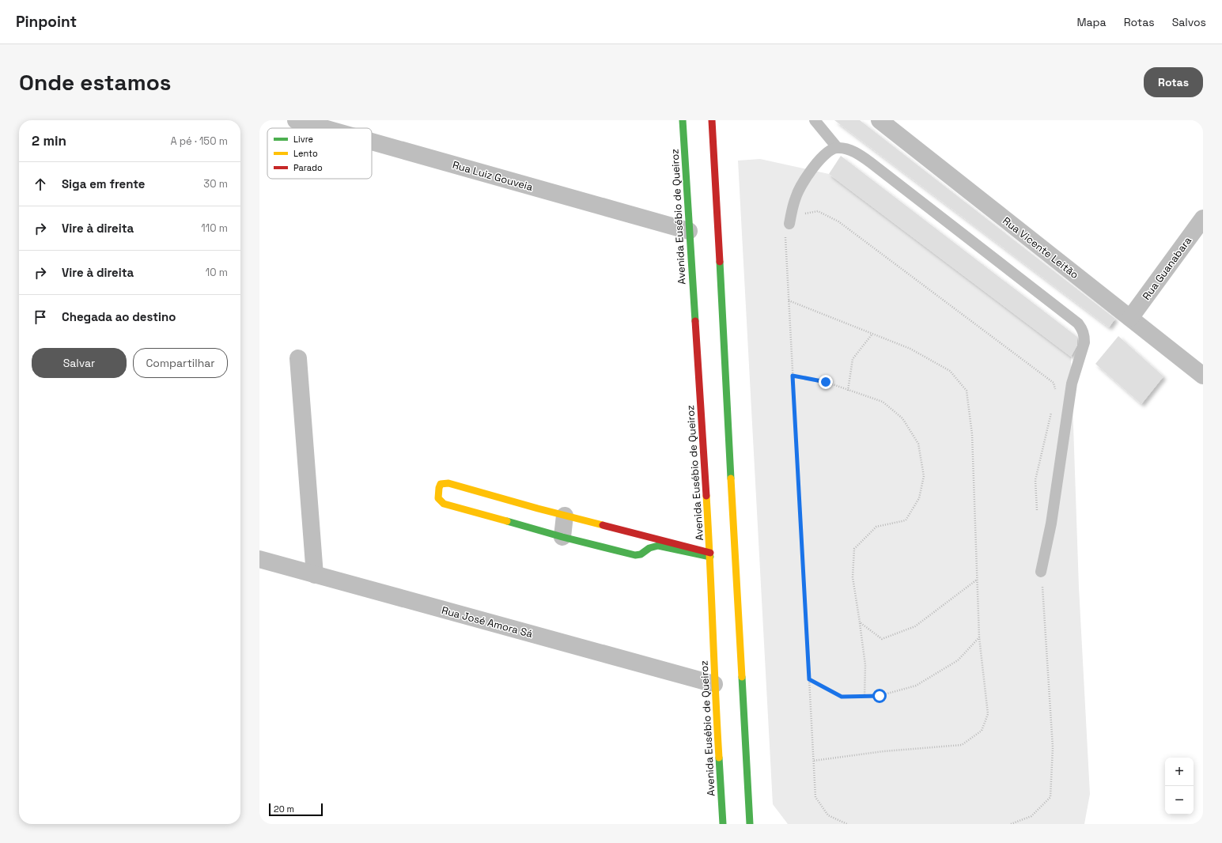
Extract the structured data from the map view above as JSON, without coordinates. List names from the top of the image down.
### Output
{
  "streets": {
    "main road": ["Avenida Eusébio de Queiroz"],
    "street": [
      "Rua Luiz Gouveia",
      "Rua Vicente Leitão",
      "Rua Guanabara",
      "Rua José Amora Sá"
    ]
  },
  "crossings": [
    ["Rua Luiz Gouveia", "Avenida Eusébio de Queiroz"],
    ["Avenida Eusébio de Queiroz", "Rua José Amora Sá"],
    ["Rua Vicente Leitão", "Rua Guanabara"]
  ],
  "legend": ["Livre", "Lento", "Parado"],
  "scale_bar": "20 m",
  "page": {
    "header": "Pinpoint",
    "nav": ["Mapa", "Rotas", "Salvos"],
    "buttons": [
      "Rotas",
      ["Salvar", "Compartilhar"]
    ],
    "title": "Onde estamos",
    "heading": ["2 min", "A pé · 150 m"],
    "list": [
      ["Siga em frente", "30 m"],
      ["Vire à direita", "110 m"],
      ["Vire à direita", "10 m"],
      "Chegada ao destino"
    ],
    "map_buttons": ["+", "−"],
    "scale": "20 m"
  }
}
